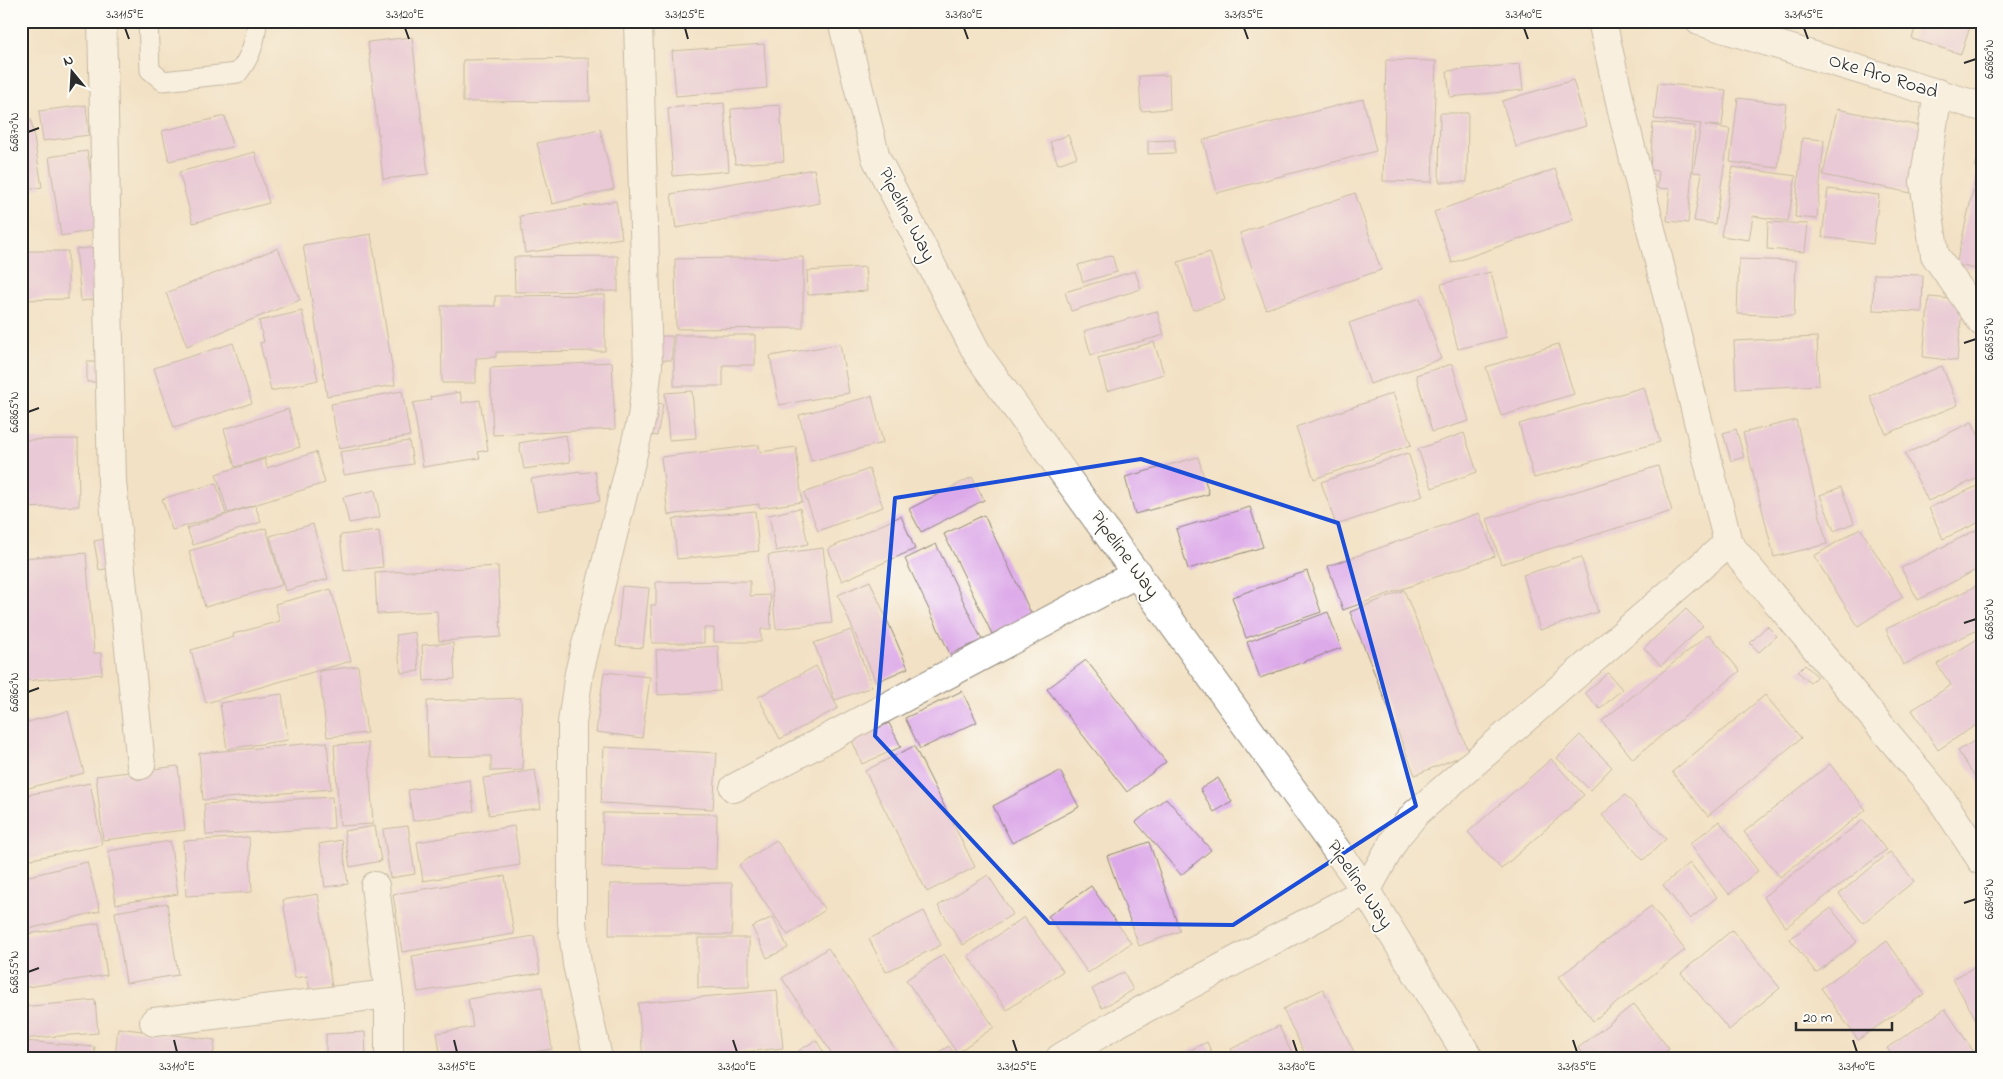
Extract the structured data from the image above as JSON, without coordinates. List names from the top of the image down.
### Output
{
  "streets": {
    "street": ["Oke Aro Road", "Pipeline Way"]
  },
  "scale_bar": "20 m",
  "north": "top",
  "coordinates": [
    "3.3115°E",
    "3.3120°E",
    "3.3125°E",
    "3.3130°E",
    "3.3135°E",
    "3.3140°E",
    "3.3145°E",
    "6.6860°N",
    "6.6870°N",
    "6.6855°N",
    "6.6865°N",
    "6.6850°N",
    "6.6845°N",
    "3.3110°E"
  ]
}
